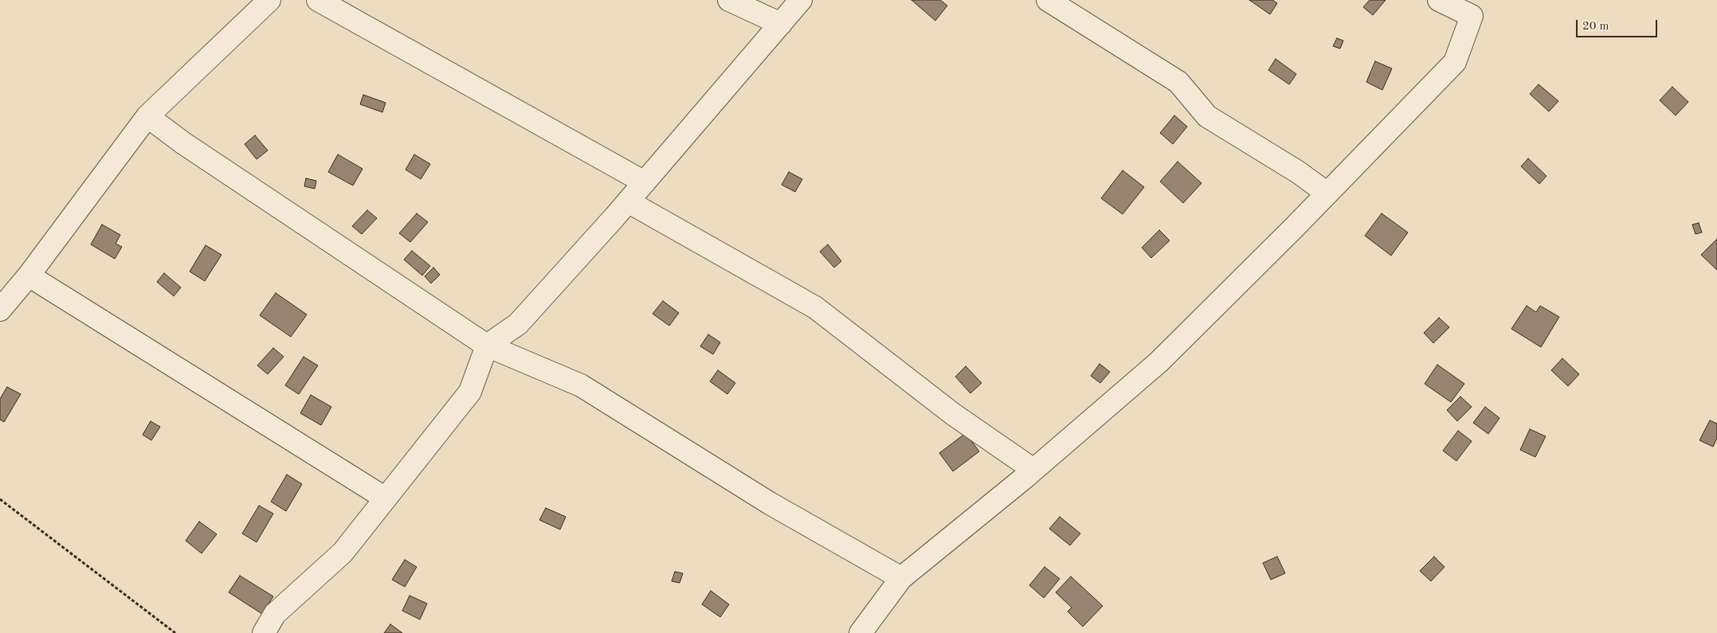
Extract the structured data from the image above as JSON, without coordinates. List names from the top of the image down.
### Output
{
  "scale_bar": "20 m"
}
